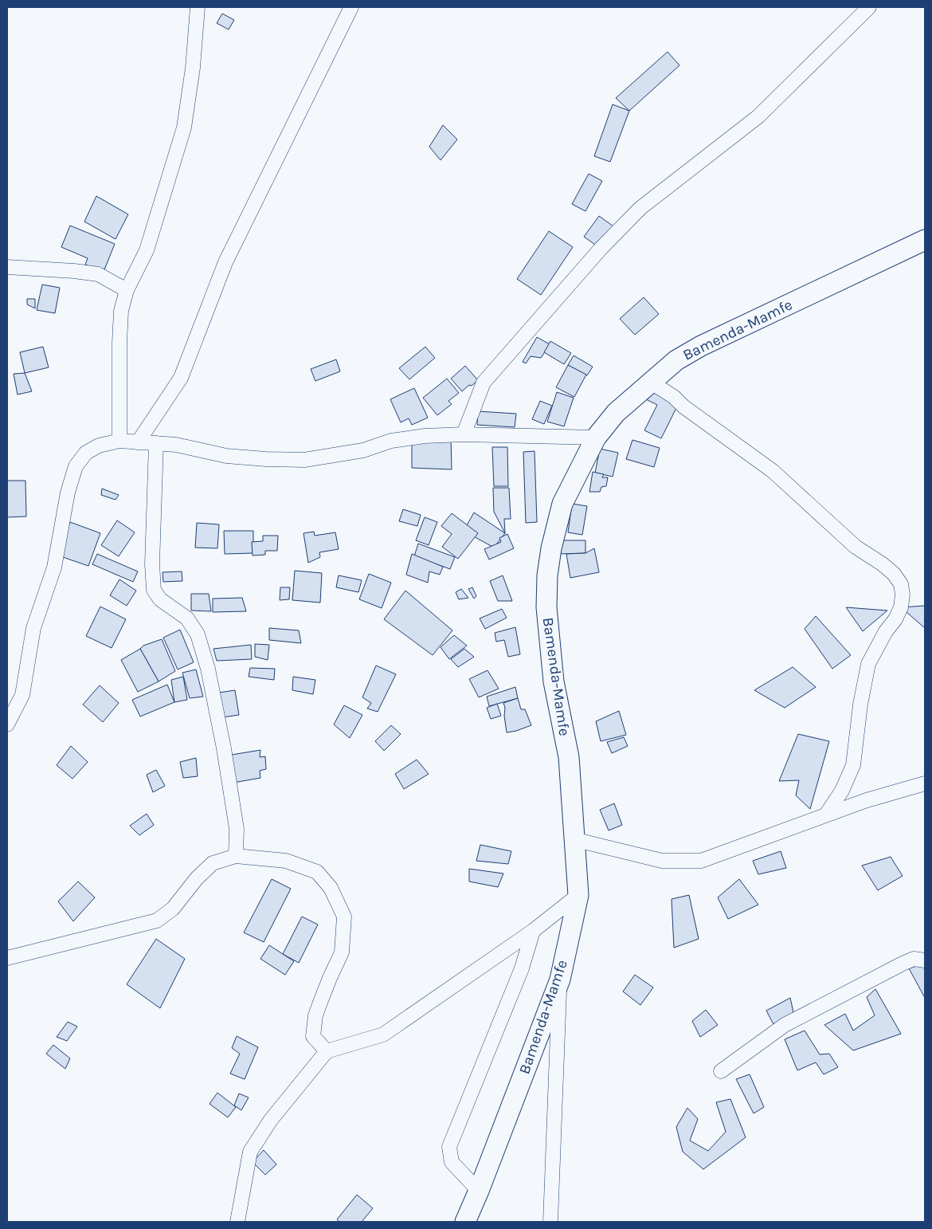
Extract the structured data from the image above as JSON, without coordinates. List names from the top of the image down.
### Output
{
  "streets": {
    "highway": ["Bamenda-Mamfe"]
  }
}
